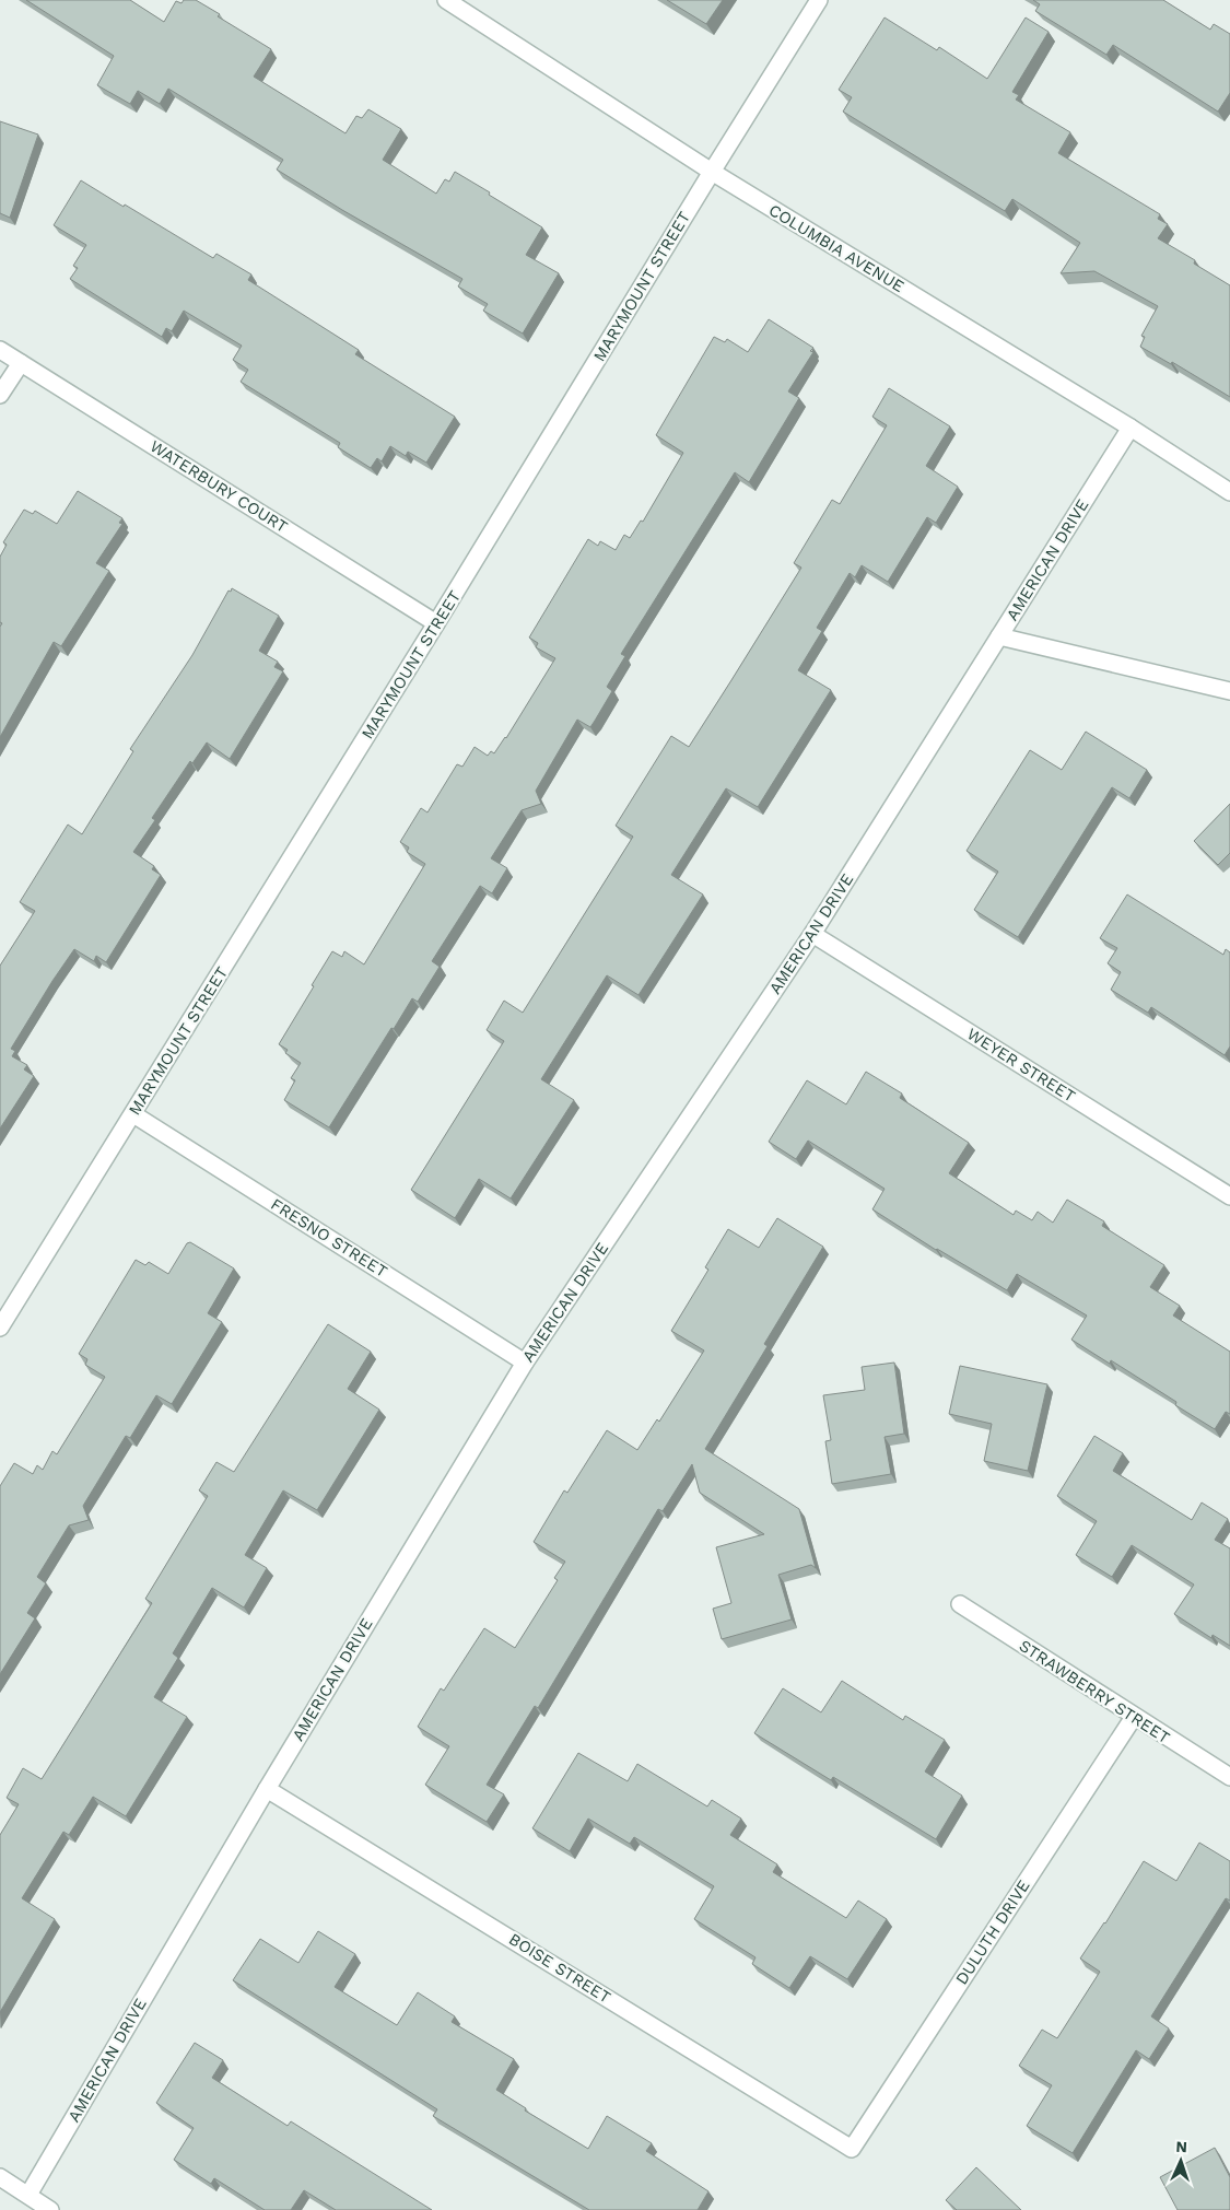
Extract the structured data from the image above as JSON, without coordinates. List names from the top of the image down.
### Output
{
  "streets": {
    "street": [
      "COLUMBIA AVENUE",
      "MARYMOUNT STREET",
      "WATERBURY COURT",
      "AMERICAN DRIVE",
      "WEYER STREET",
      "FRESNO STREET",
      "STRAWBERRY STREET",
      "DULUTH DRIVE",
      "BOISE STREET"
    ]
  },
  "crossings": [
    ["COLUMBIA AVENUE", "MARYMOUNT STREET"],
    ["COLUMBIA AVENUE", "AMERICAN DRIVE"],
    ["MARYMOUNT STREET", "WATERBURY COURT"],
    ["MARYMOUNT STREET", "FRESNO STREET"],
    ["AMERICAN DRIVE", "WEYER STREET"],
    ["AMERICAN DRIVE", "FRESNO STREET"],
    ["AMERICAN DRIVE", "BOISE STREET"],
    ["STRAWBERRY STREET", "DULUTH DRIVE"],
    ["DULUTH DRIVE", "BOISE STREET"]
  ],
  "north": "top"
}
